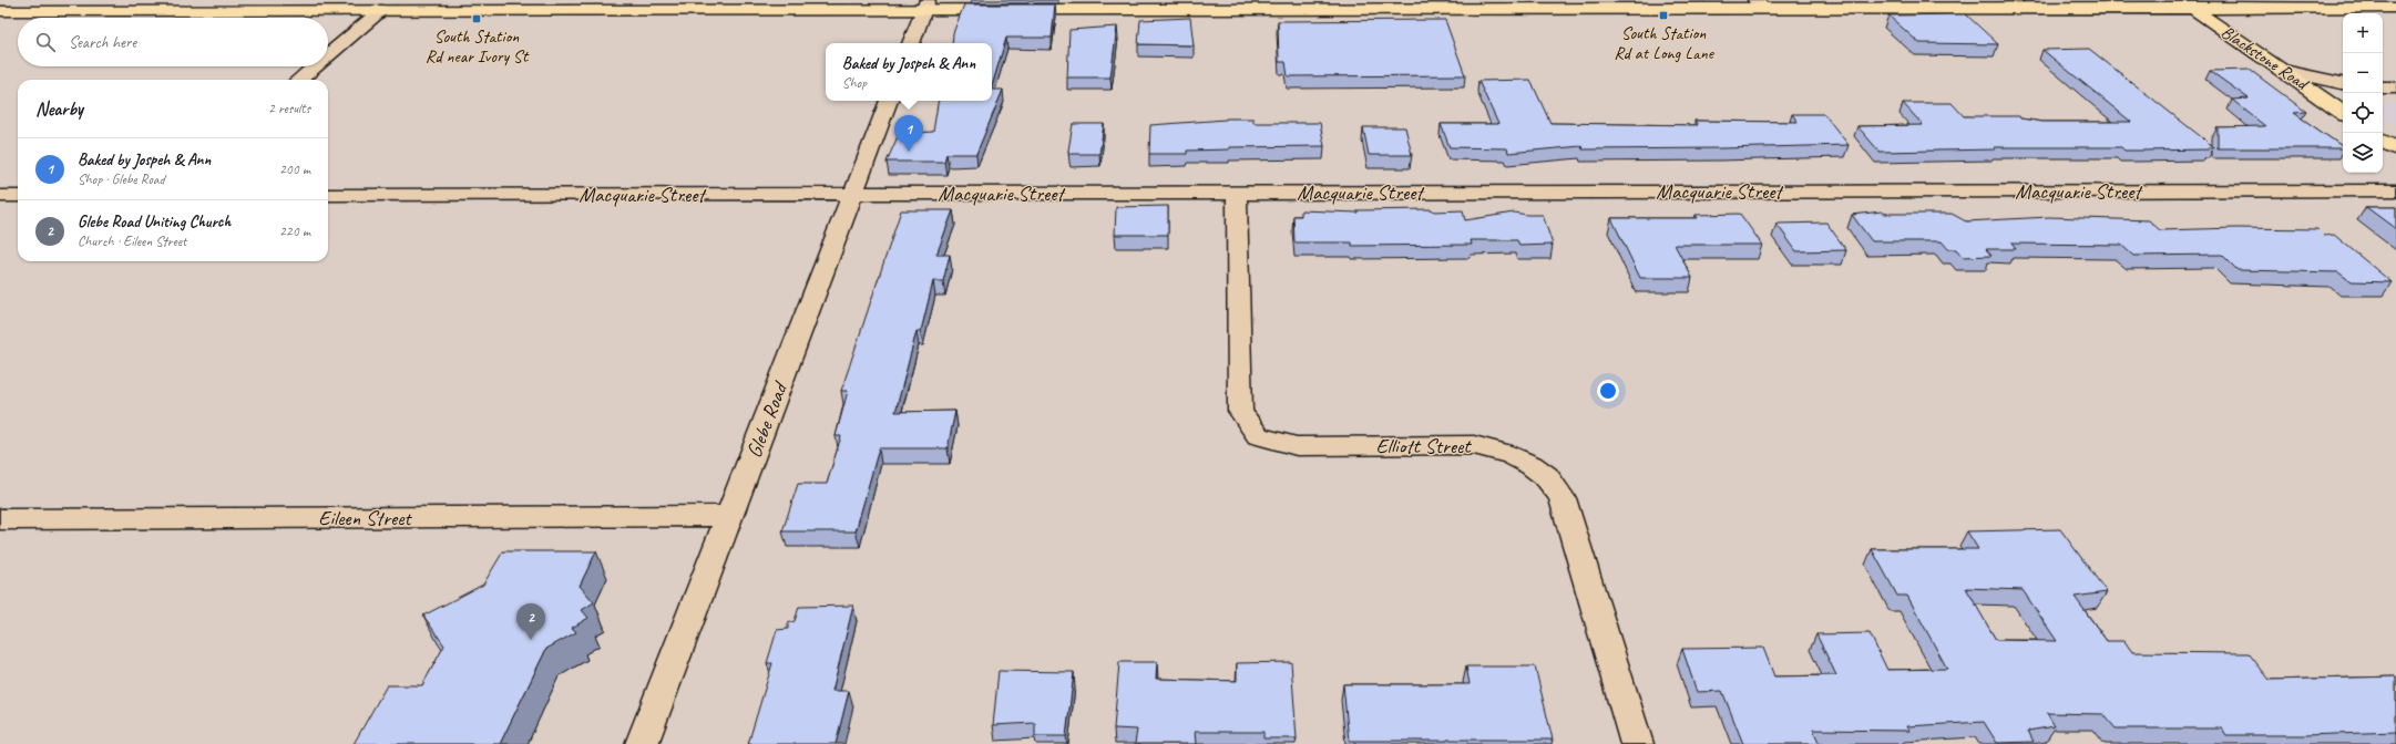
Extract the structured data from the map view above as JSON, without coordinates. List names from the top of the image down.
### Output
{
  "streets": {
    "main road": ["Blackstone Road"],
    "street": [
      "Macquarie Street",
      "Glebe Road",
      "Elliott Street",
      "Eileen Street"
    ]
  },
  "crossings": [
    ["Macquarie Street", "Glebe Road"],
    ["Macquarie Street", "Elliott Street"],
    ["Glebe Road", "Eileen Street"]
  ],
  "places": {
    "transit": ["South Station Rd at Long Lane", "South Station Rd near Ivory St"]
  },
  "page": {
    "map_buttons": ["+", "−"],
    "search": "Search here",
    "popup": ["Baked by Jospeh & Ann", "Shop"],
    "heading": ["Nearby", "2 results"],
    "pins": ["1", "2"],
    "list": [
      {
        "mark": "1",
        "name": "Baked by Jospeh & Ann",
        "note": "Shop · Glebe Road",
        "value": "200 m"
      },
      {
        "mark": "2",
        "name": "Glebe Road Uniting Church",
        "note": "Church · Eileen Street",
        "value": "220 m"
      }
    ]
  }
}
